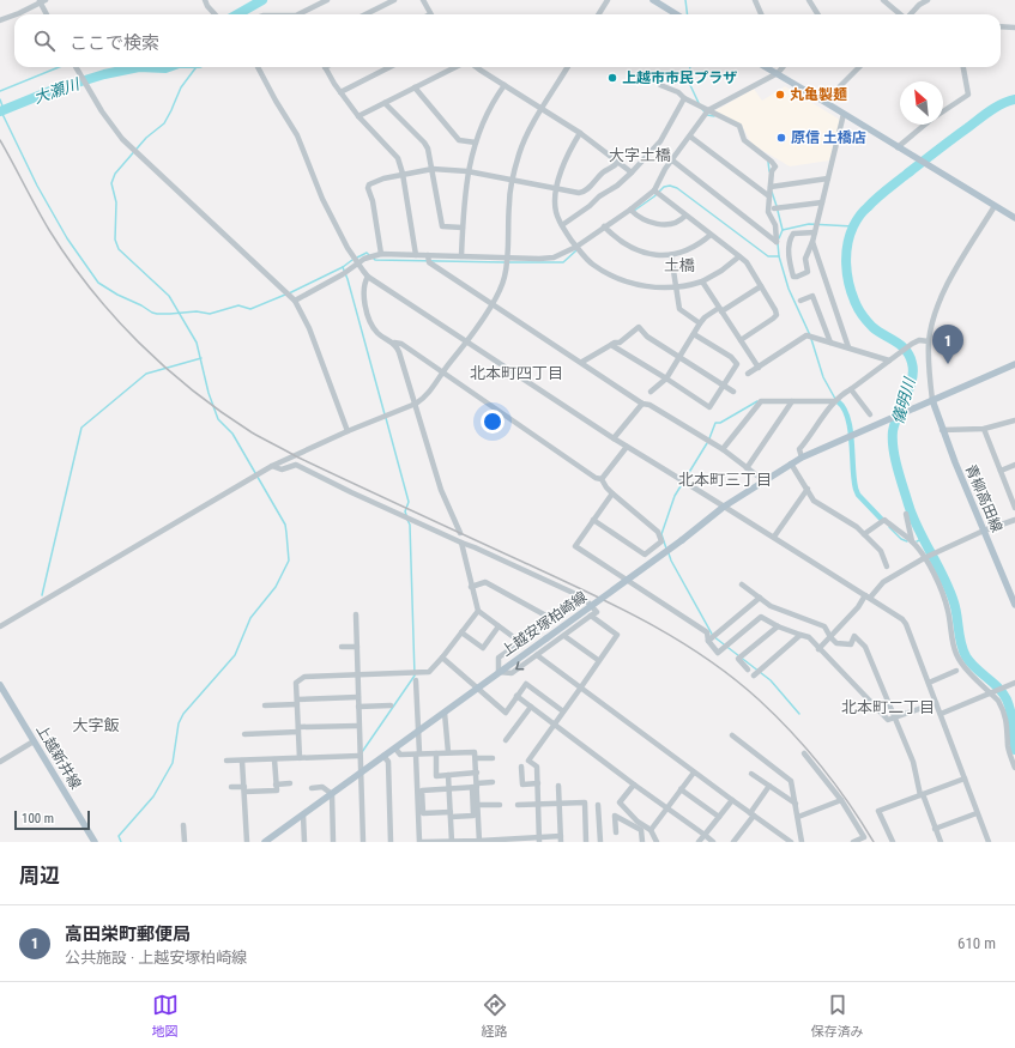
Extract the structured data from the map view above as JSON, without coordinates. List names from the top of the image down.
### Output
{
  "streets": {
    "main road": ["青柳高田線", "上越安塚柏崎線", "上越新井線"]
  },
  "crossings": [
    ["青柳高田線", "上越安塚柏崎線"]
  ],
  "districts": [
    "大字土橋",
    "土橋",
    "北本町四丁目",
    "北本町三丁目",
    "北本町二丁目",
    "大字飯"
  ],
  "water": ["大瀬川", "儀明川"],
  "places": ["上越市市民プラザ", "丸亀製麺", "原信 土橋店"],
  "scale_bar": "100 m",
  "north": "top left",
  "page": {
    "search": "ここで検索",
    "pins": "1",
    "scale": "100 m",
    "heading": "周辺",
    "list": [
      {
        "mark": "1",
        "name": "高田栄町郵便局",
        "note": "公共施設 · 上越安塚柏崎線",
        "value": "610 m"
      }
    ],
    "nav": ["地図", "経路", "保存済み"]
  }
}
